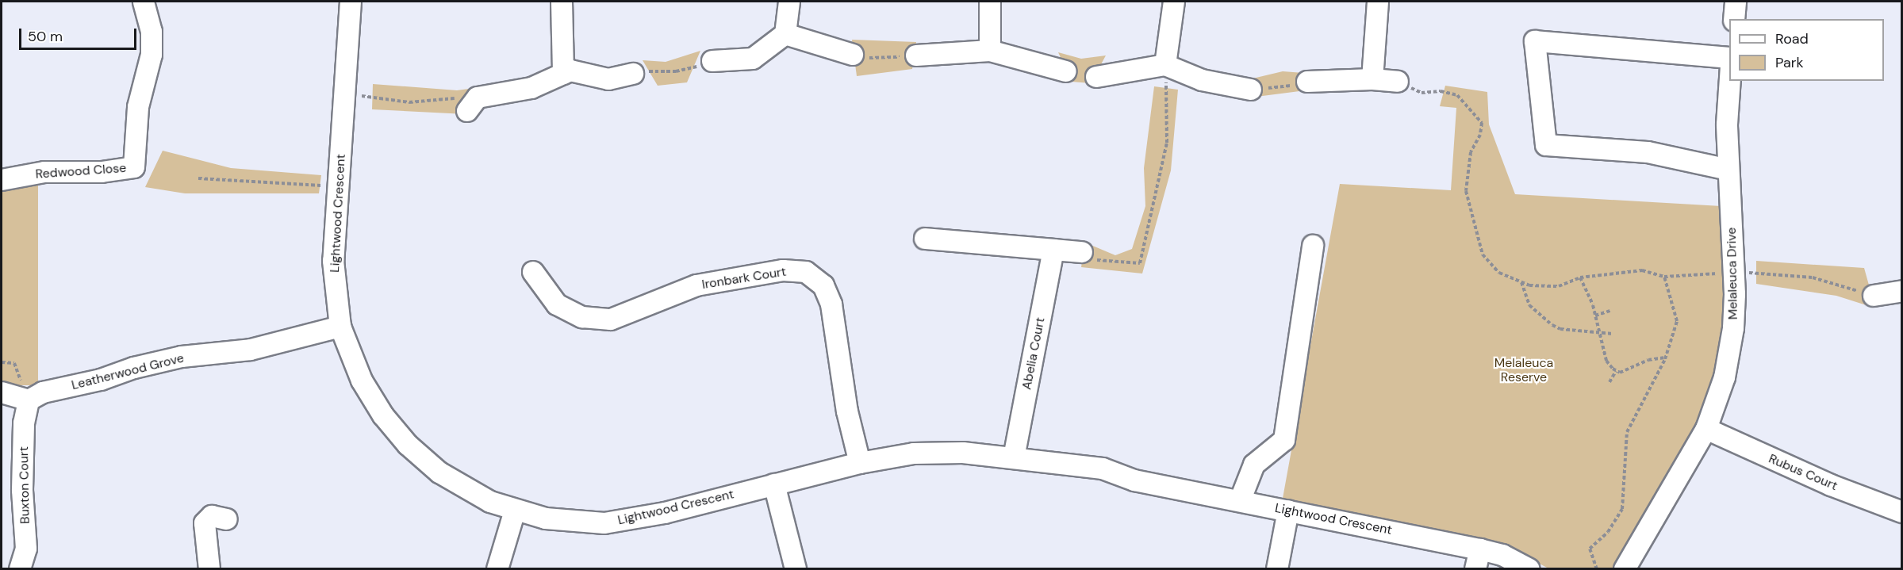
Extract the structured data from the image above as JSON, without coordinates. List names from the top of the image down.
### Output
{
  "streets": {
    "street": [
      "Redwood Close",
      "Lightwood Crescent",
      "Melaleuca Drive",
      "Ironbark Court",
      "Abelia Court",
      "Leatherwood Grove",
      "Rubus Court",
      "Buxton Court"
    ]
  },
  "crossings": [
    ["Lightwood Crescent", "Ironbark Court"],
    ["Lightwood Crescent", "Abelia Court"],
    ["Lightwood Crescent", "Leatherwood Grove"],
    ["Melaleuca Drive", "Rubus Court"],
    ["Leatherwood Grove", "Buxton Court"]
  ],
  "parks": ["Melaleuca Reserve"],
  "legend": ["Road", "Park"],
  "scale_bar": "50 m"
}
